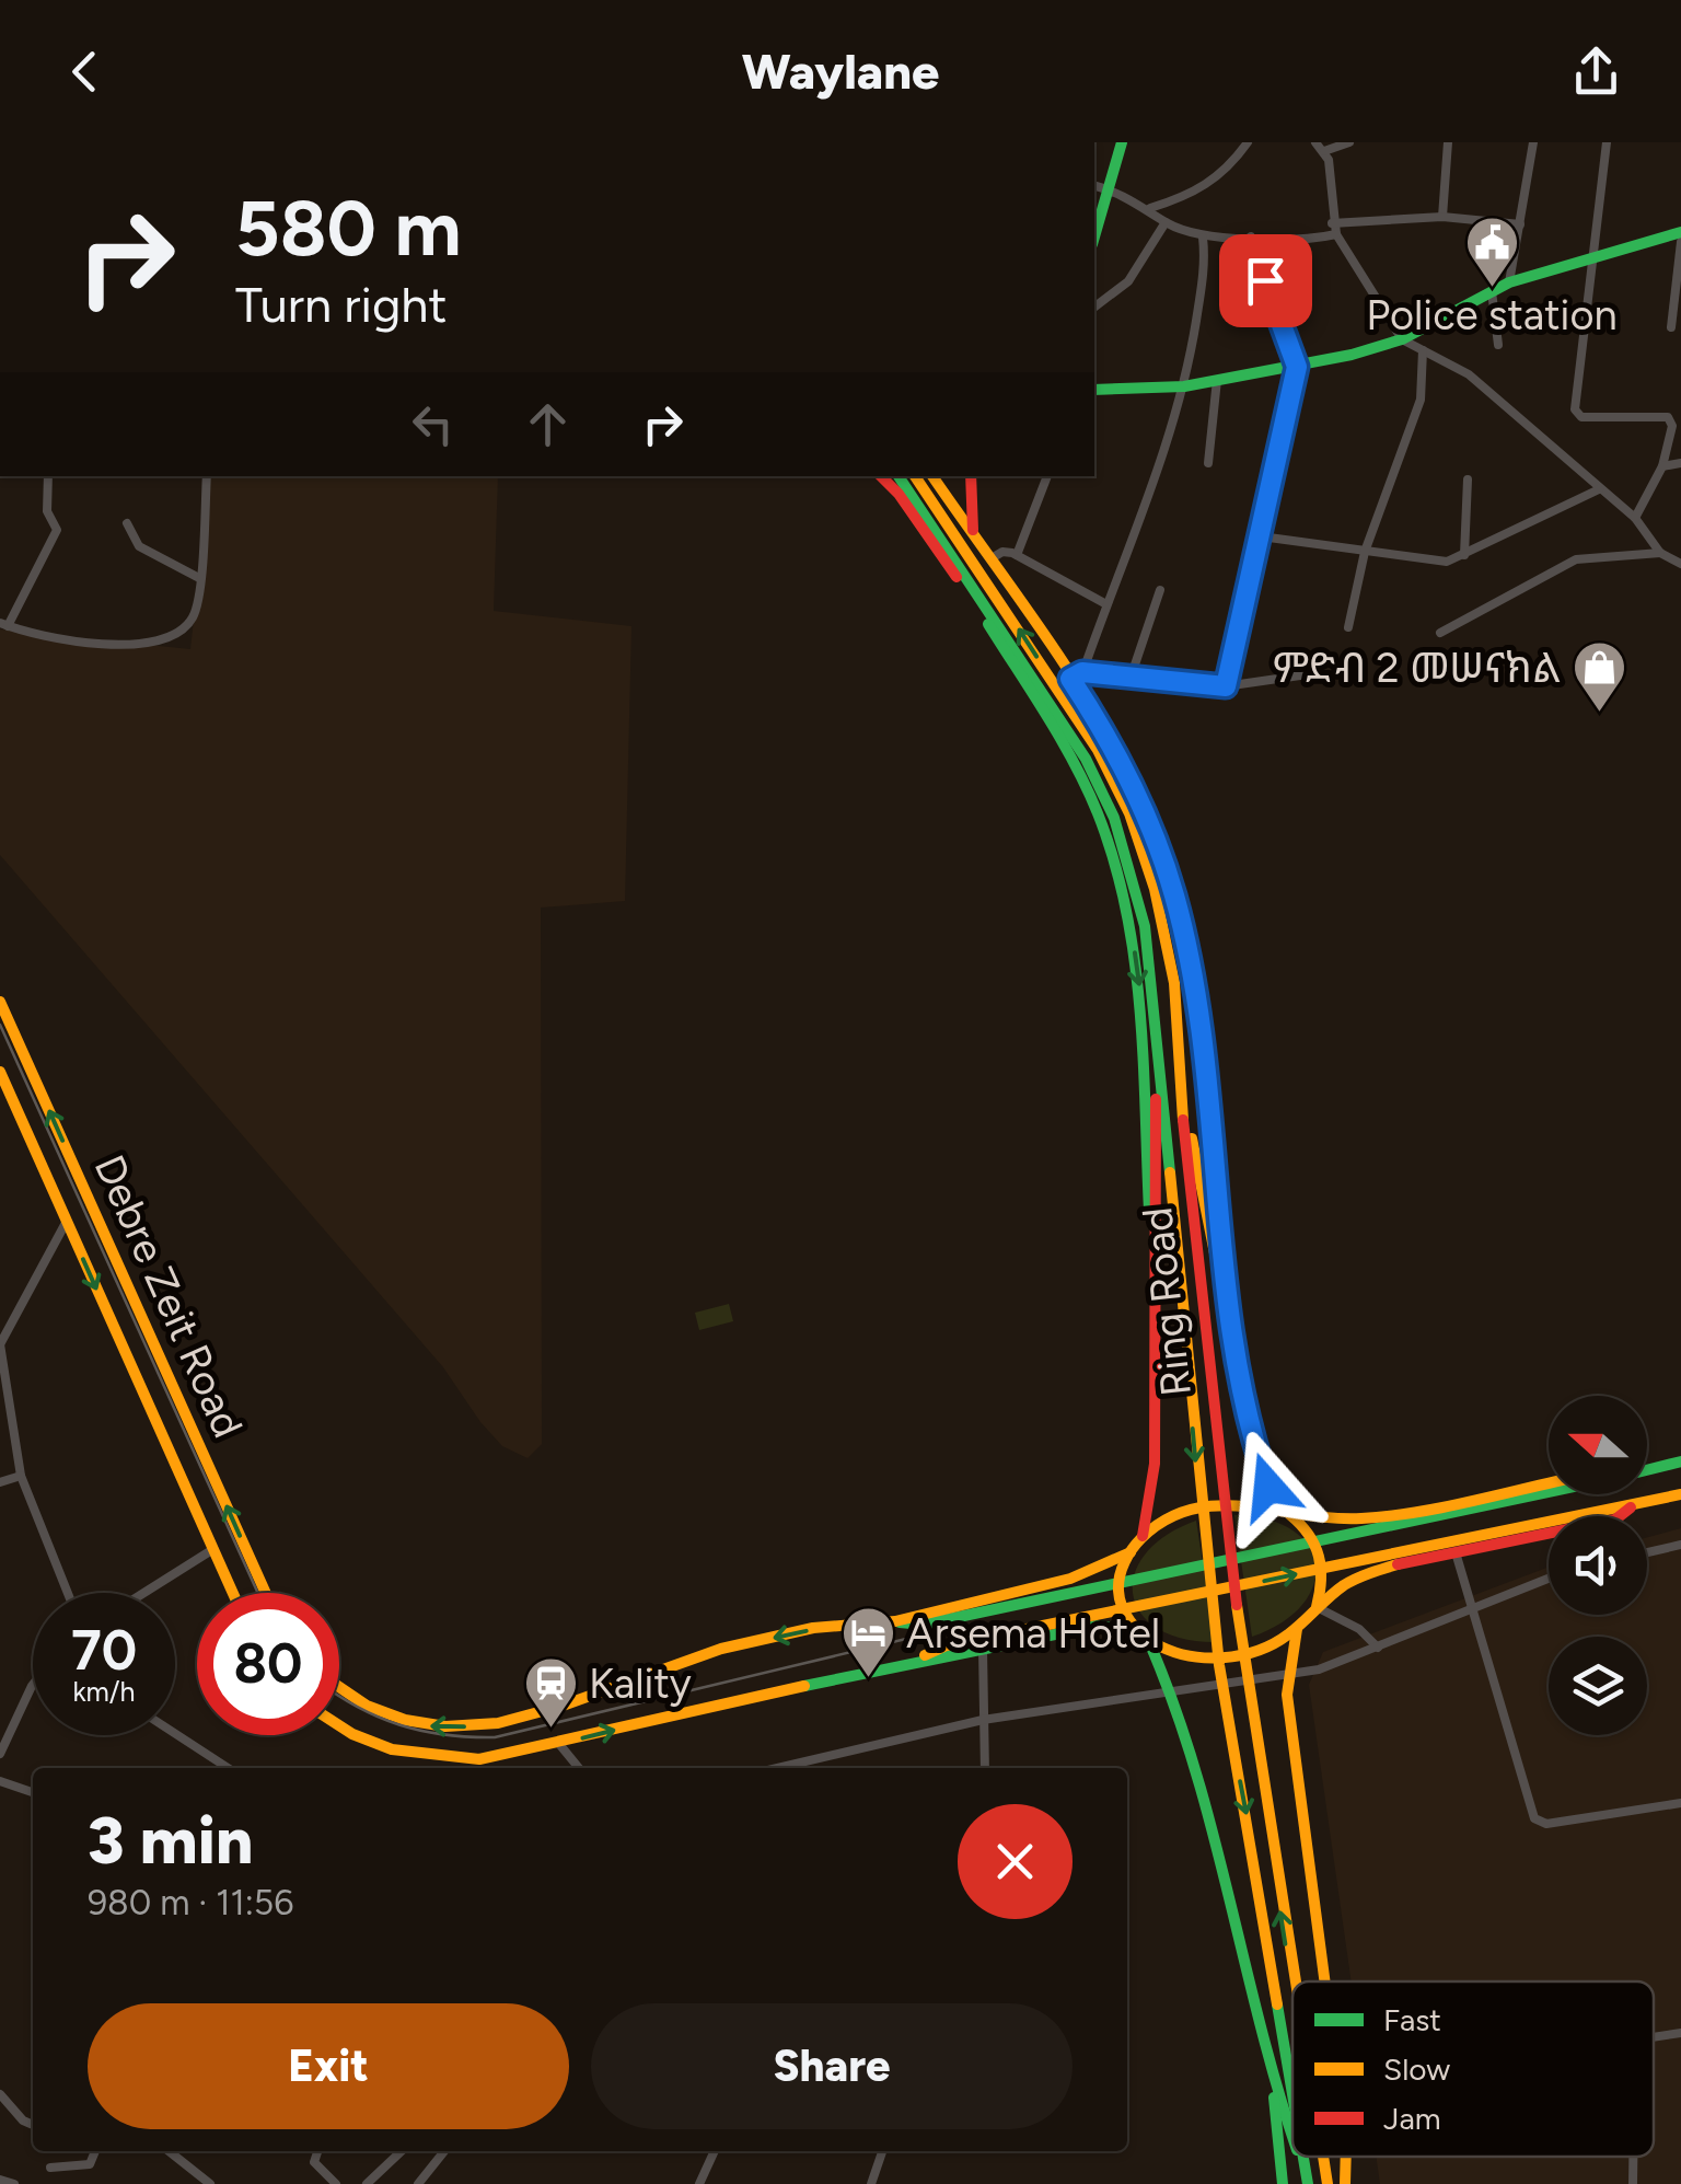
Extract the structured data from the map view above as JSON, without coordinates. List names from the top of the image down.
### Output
{
  "streets": {
    "main road": ["Debre Zeit Road", "Ring Road"]
  },
  "places": {
    "public building": ["Police station"],
    "shop": ["ምድብ 2 መሠናክል"],
    "hotel": ["Arsema Hotel"],
    "station": ["Kality"]
  },
  "legend": ["Fast", "Slow", "Jam"],
  "north": "left",
  "page": {
    "header": "Waylane",
    "turn": ["580 m", "Turn right"],
    "speed": "70 km/h",
    "limit": "80",
    "heading": ["3 min", "980 m · 11:56"],
    "buttons": ["Exit", "Share"]
  }
}
